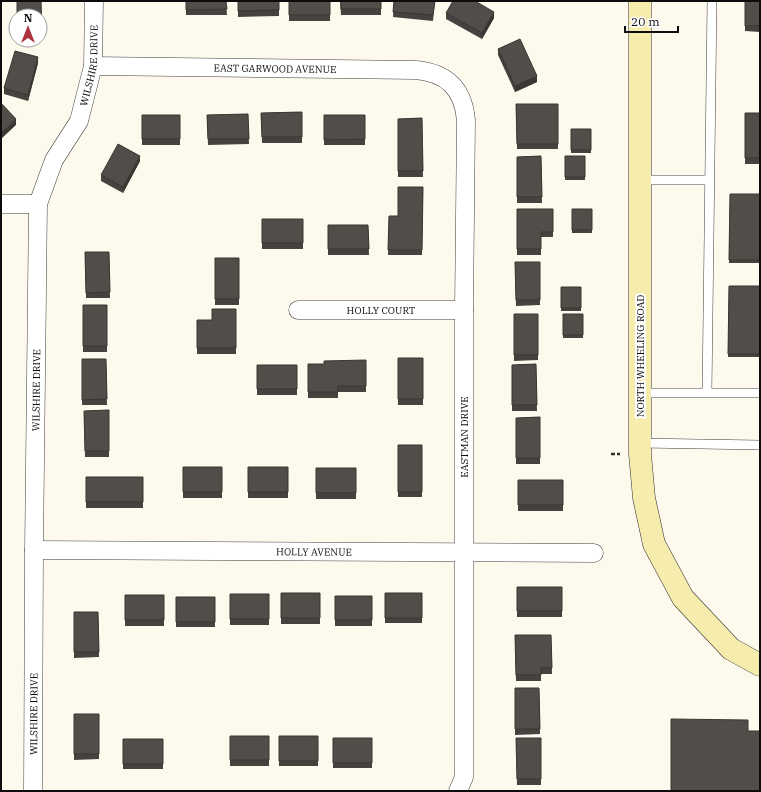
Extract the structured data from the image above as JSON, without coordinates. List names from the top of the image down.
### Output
{
  "streets": {
    "street": [
      "WILSHIRE DRIVE",
      "EAST GARWOOD AVENUE",
      "HOLLY COURT",
      "NORTH WHEELING ROAD",
      "EASTMAN DRIVE",
      "HOLLY AVENUE"
    ]
  },
  "crossings": [
    ["WILSHIRE DRIVE", "EAST GARWOOD AVENUE"],
    ["WILSHIRE DRIVE", "HOLLY AVENUE"],
    ["EAST GARWOOD AVENUE", "EASTMAN DRIVE"],
    ["HOLLY COURT", "EASTMAN DRIVE"],
    ["EASTMAN DRIVE", "HOLLY AVENUE"]
  ],
  "scale_bar": "20 m",
  "north": "top"
}
